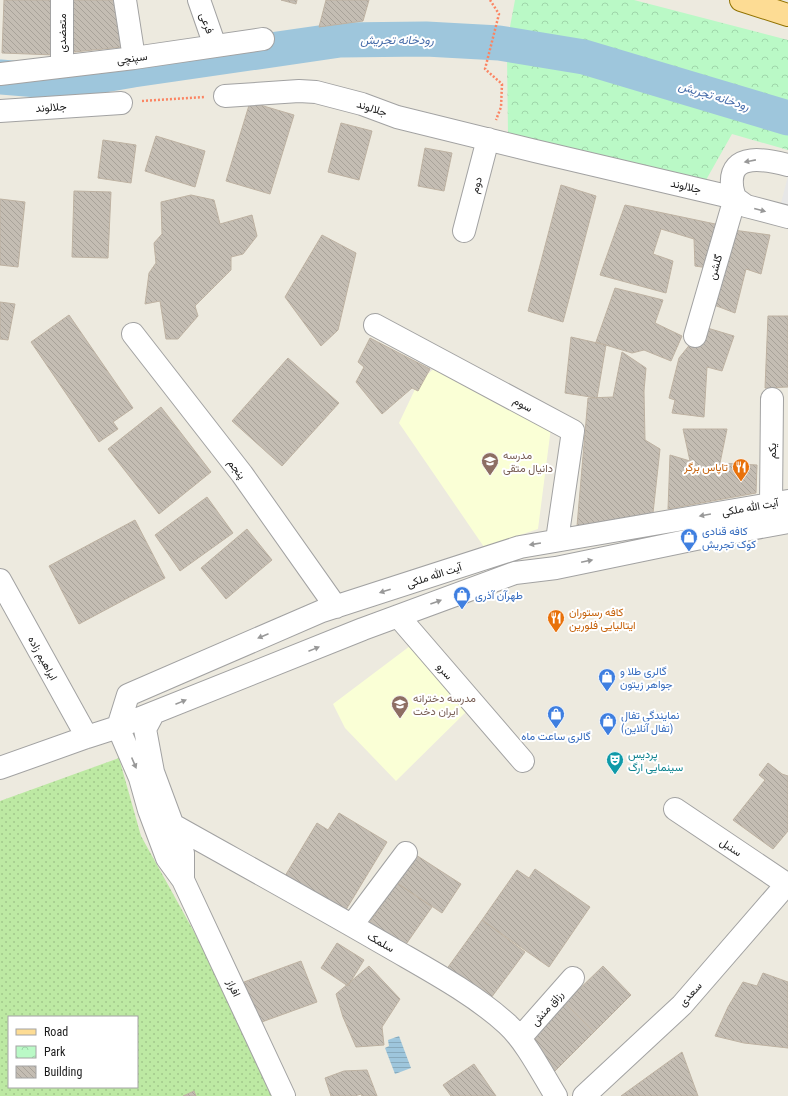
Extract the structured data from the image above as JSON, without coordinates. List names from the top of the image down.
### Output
{
  "streets": {
    "street": [
      "فرعی",
      "متعضدی",
      "سپنچی",
      "جلالوند",
      "دوم",
      "گلشن",
      "سوم",
      "یکم",
      "پنجم",
      "آیت الله ملکی",
      "ابراهیم زاده",
      "سرو",
      "سنبل",
      "سلمک",
      "افراز",
      "سعدی",
      "رزاق منش"
    ]
  },
  "crossings": [
    ["فرعی", "سپنچی"],
    ["متعضدی", "سپنچی"],
    ["جلالوند", "دوم"],
    ["جلالوند", "گلشن"],
    ["سوم", "آیت الله ملکی"],
    ["یکم", "آیت الله ملکی"],
    ["پنجم", "آیت الله ملکی"],
    ["آیت الله ملکی", "ابراهیم زاده"],
    ["آیت الله ملکی", "سرو"],
    ["آیت الله ملکی", "افراز"],
    ["سنبل", "سعدی"],
    ["سلمک", "افراز"],
    ["سلمک", "رزاق منش"]
  ],
  "water": ["رودخانه تجریش"],
  "places": {
    "school or university": ["مدرسه دانیال متقی", "مدرسه دخترانه ایران دخت"],
    "restaurant": ["تاپاس برگر", "کافه رستوران ایتالیایی فلورین"],
    "shop": [
      "کافه قنادی کوک تجریش",
      "طهرآن آذری",
      "گالری طلا و جواهر زیتون",
      "گالری ساعت ماه",
      "نمایندگی تفال (تفال آنلاین)"
    ],
    "theatre": ["پردیس سینمایی ارگ"]
  },
  "legend": ["Road", "Park", "Building"]
}
